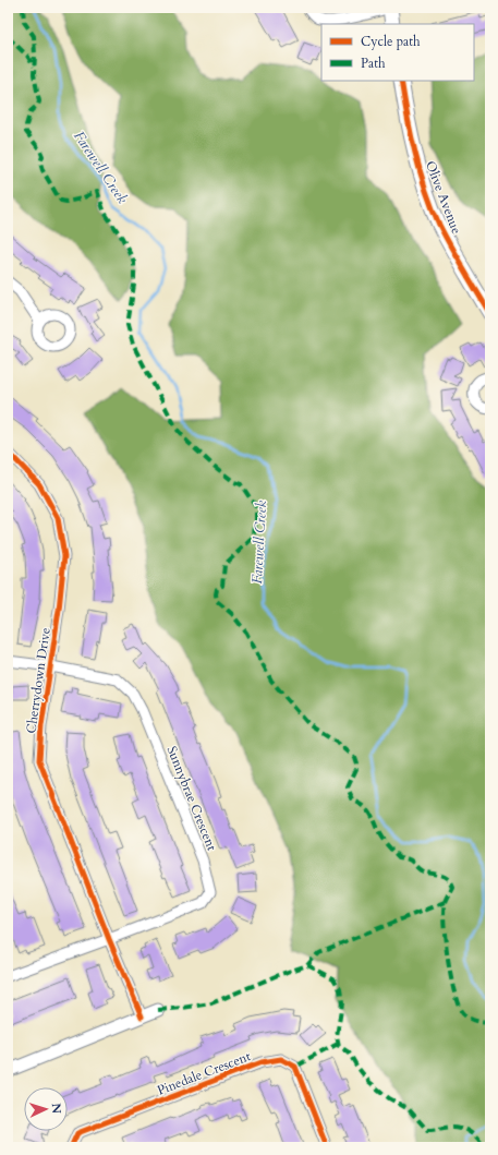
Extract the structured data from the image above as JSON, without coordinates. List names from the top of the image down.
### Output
{
  "streets": {
    "main road": ["Olive Avenue"],
    "street": ["Cherrydown Drive", "Sunnybrae Crescent", "Pinedale Crescent"]
  },
  "crossings": [
    ["Cherrydown Drive", "Sunnybrae Crescent"]
  ],
  "water": ["Farewell Creek"],
  "legend": ["Cycle path", "Path"],
  "north": "right"
}
